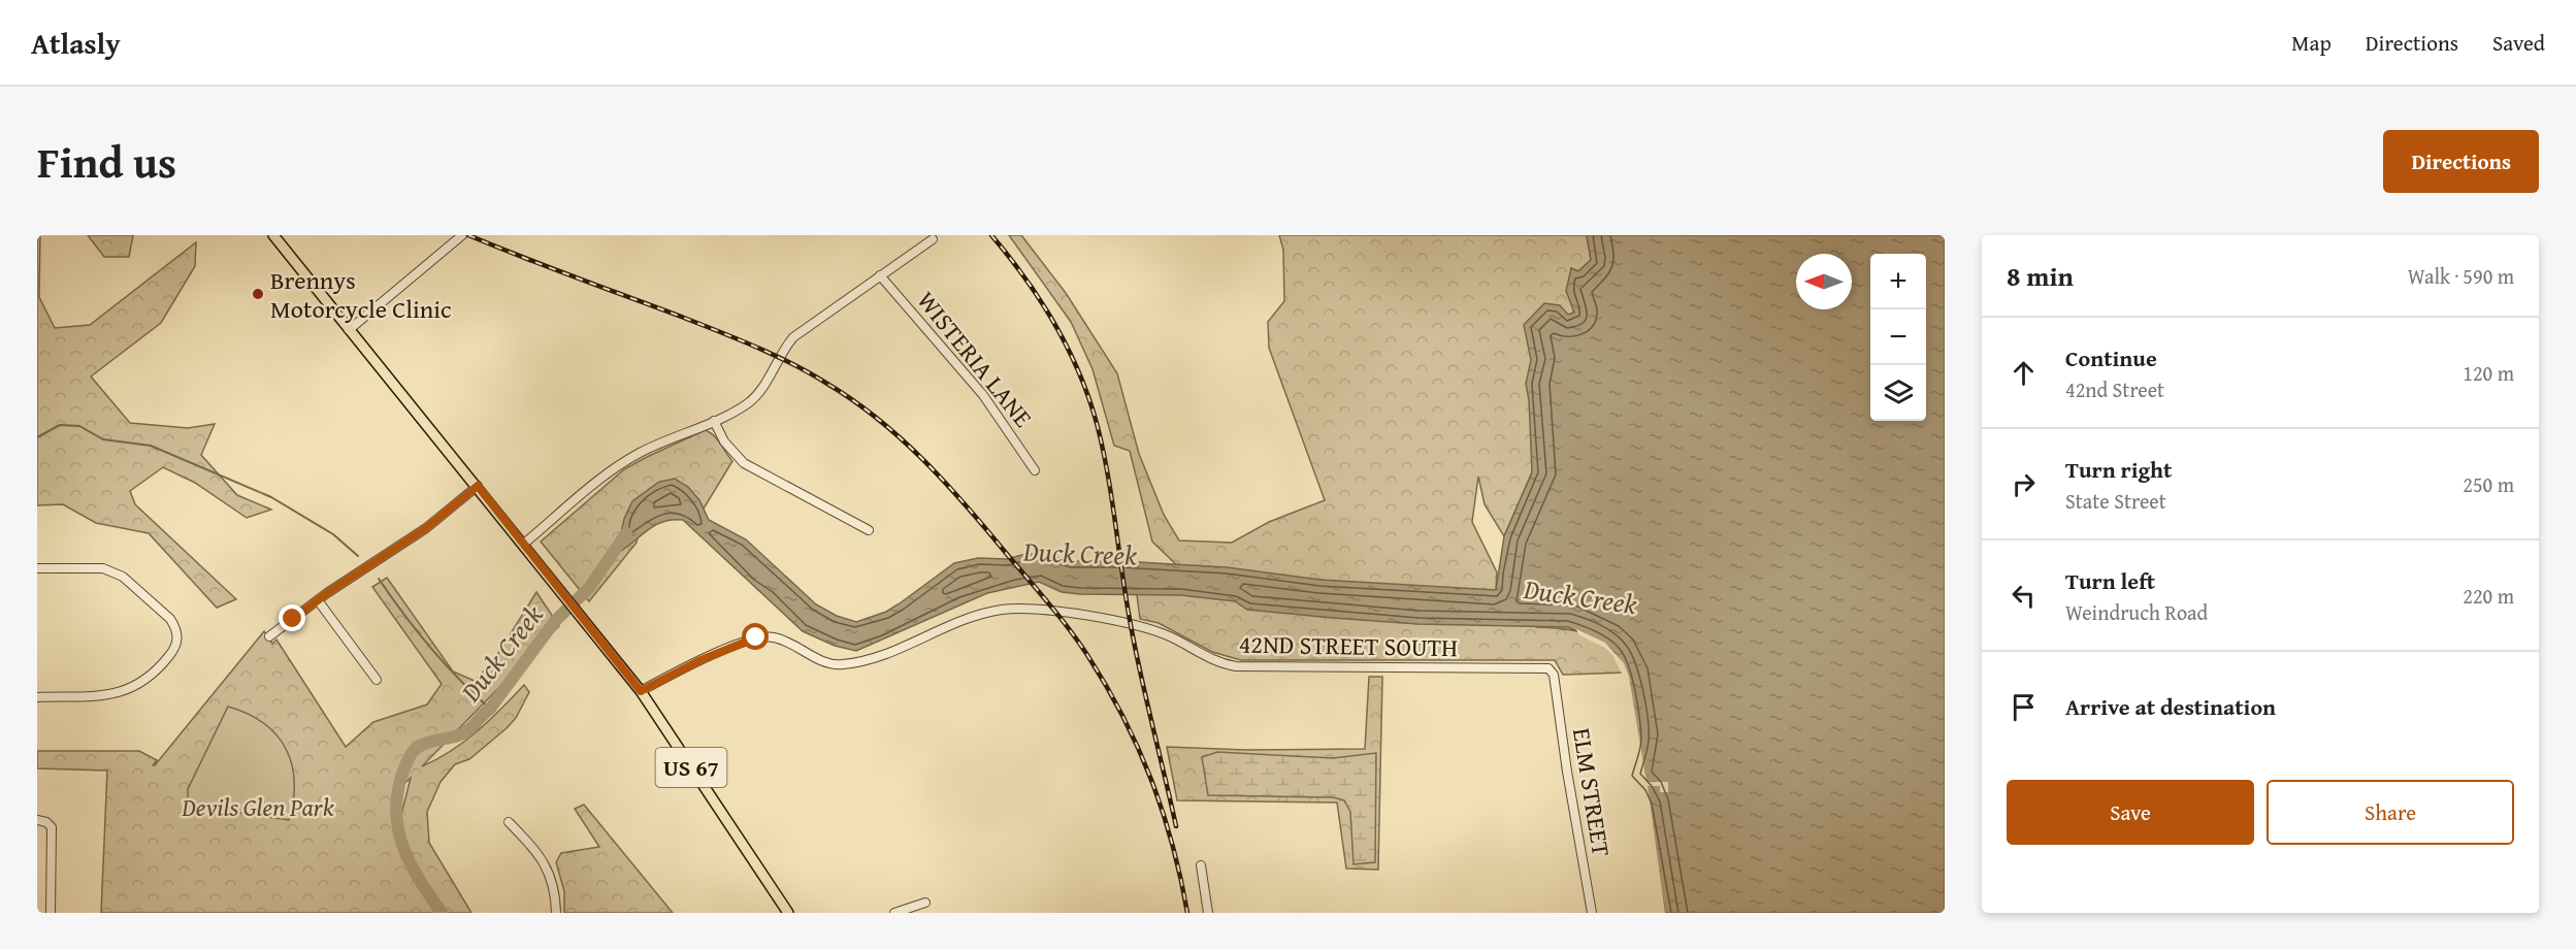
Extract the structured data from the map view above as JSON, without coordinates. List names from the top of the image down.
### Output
{
  "streets": {
    "main road": ["US 67"],
    "street": ["WISTERIA LANE", "42ND STREET SOUTH", "ELM STREET"]
  },
  "crossings": [
    ["42ND STREET SOUTH", "US 67"],
    ["42ND STREET SOUTH", "ELM STREET"]
  ],
  "water": ["Duck Creek"],
  "parks": ["Devils Glen Park"],
  "places": ["Brennys Motorcycle Clinic"],
  "north": "left",
  "page": {
    "header": "Atlasly",
    "nav": ["Map", "Directions", "Saved"],
    "title": "Find us",
    "buttons": [
      "Directions",
      ["Save", "Share"]
    ],
    "heading": ["8 min", "Walk · 590 m"],
    "map_buttons": ["+", "−"],
    "list": [
      ["Continue", "42nd Street", "120 m"],
      ["Turn right", "State Street", "250 m"],
      ["Turn left", "Weindruch Road", "220 m"],
      "Arrive at destination"
    ]
  }
}
